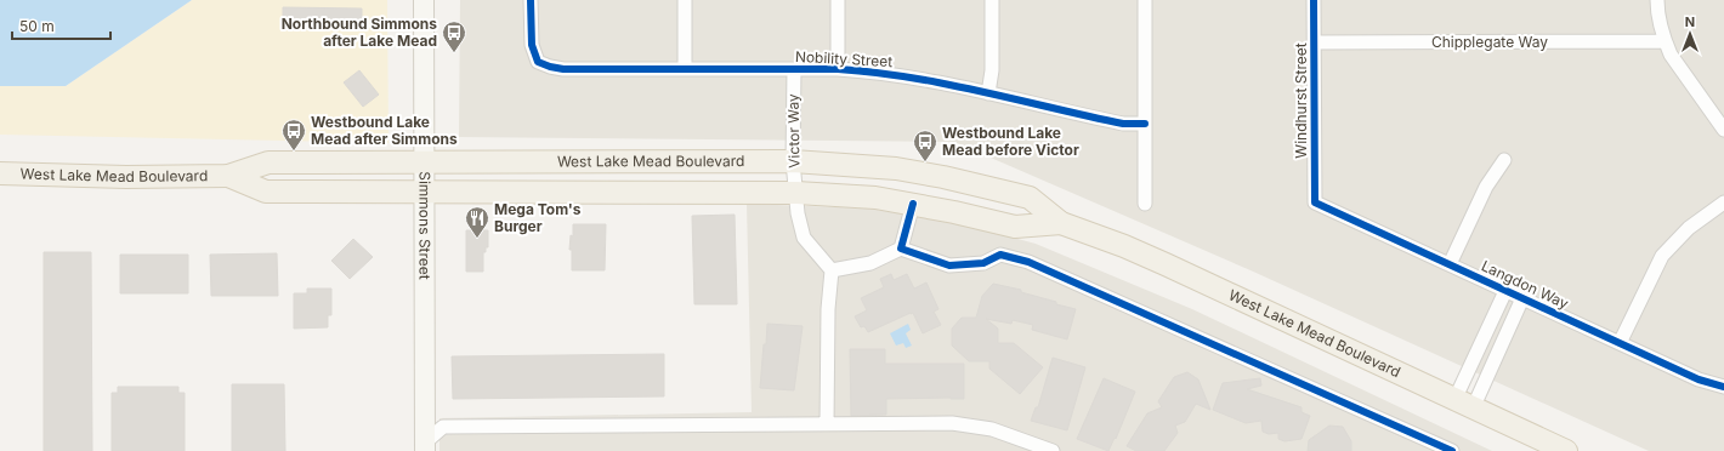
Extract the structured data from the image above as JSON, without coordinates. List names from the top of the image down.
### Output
{
  "streets": {
    "main road": ["West Lake Mead Boulevard", "Simmons Street"],
    "street": [
      "Chipplegate Way",
      "Nobility Street",
      "Windhurst Street",
      "Victor Way",
      "Langdon Way"
    ]
  },
  "crossings": [
    ["Chipplegate Way", "Windhurst Street"],
    ["Nobility Street", "Victor Way"],
    ["Windhurst Street", "Langdon Way"],
    ["Victor Way", "West Lake Mead Boulevard"],
    ["West Lake Mead Boulevard", "Simmons Street"]
  ],
  "places": {
    "bus stop": ["Northbound Simmons after Lake Mead", "Westbound Lake Mead after Simmons", "Westbound Lake Mead before Victor"],
    "restaurant": ["Mega Tom's Burger"]
  },
  "scale_bar": "50 m",
  "north": "top"
}
